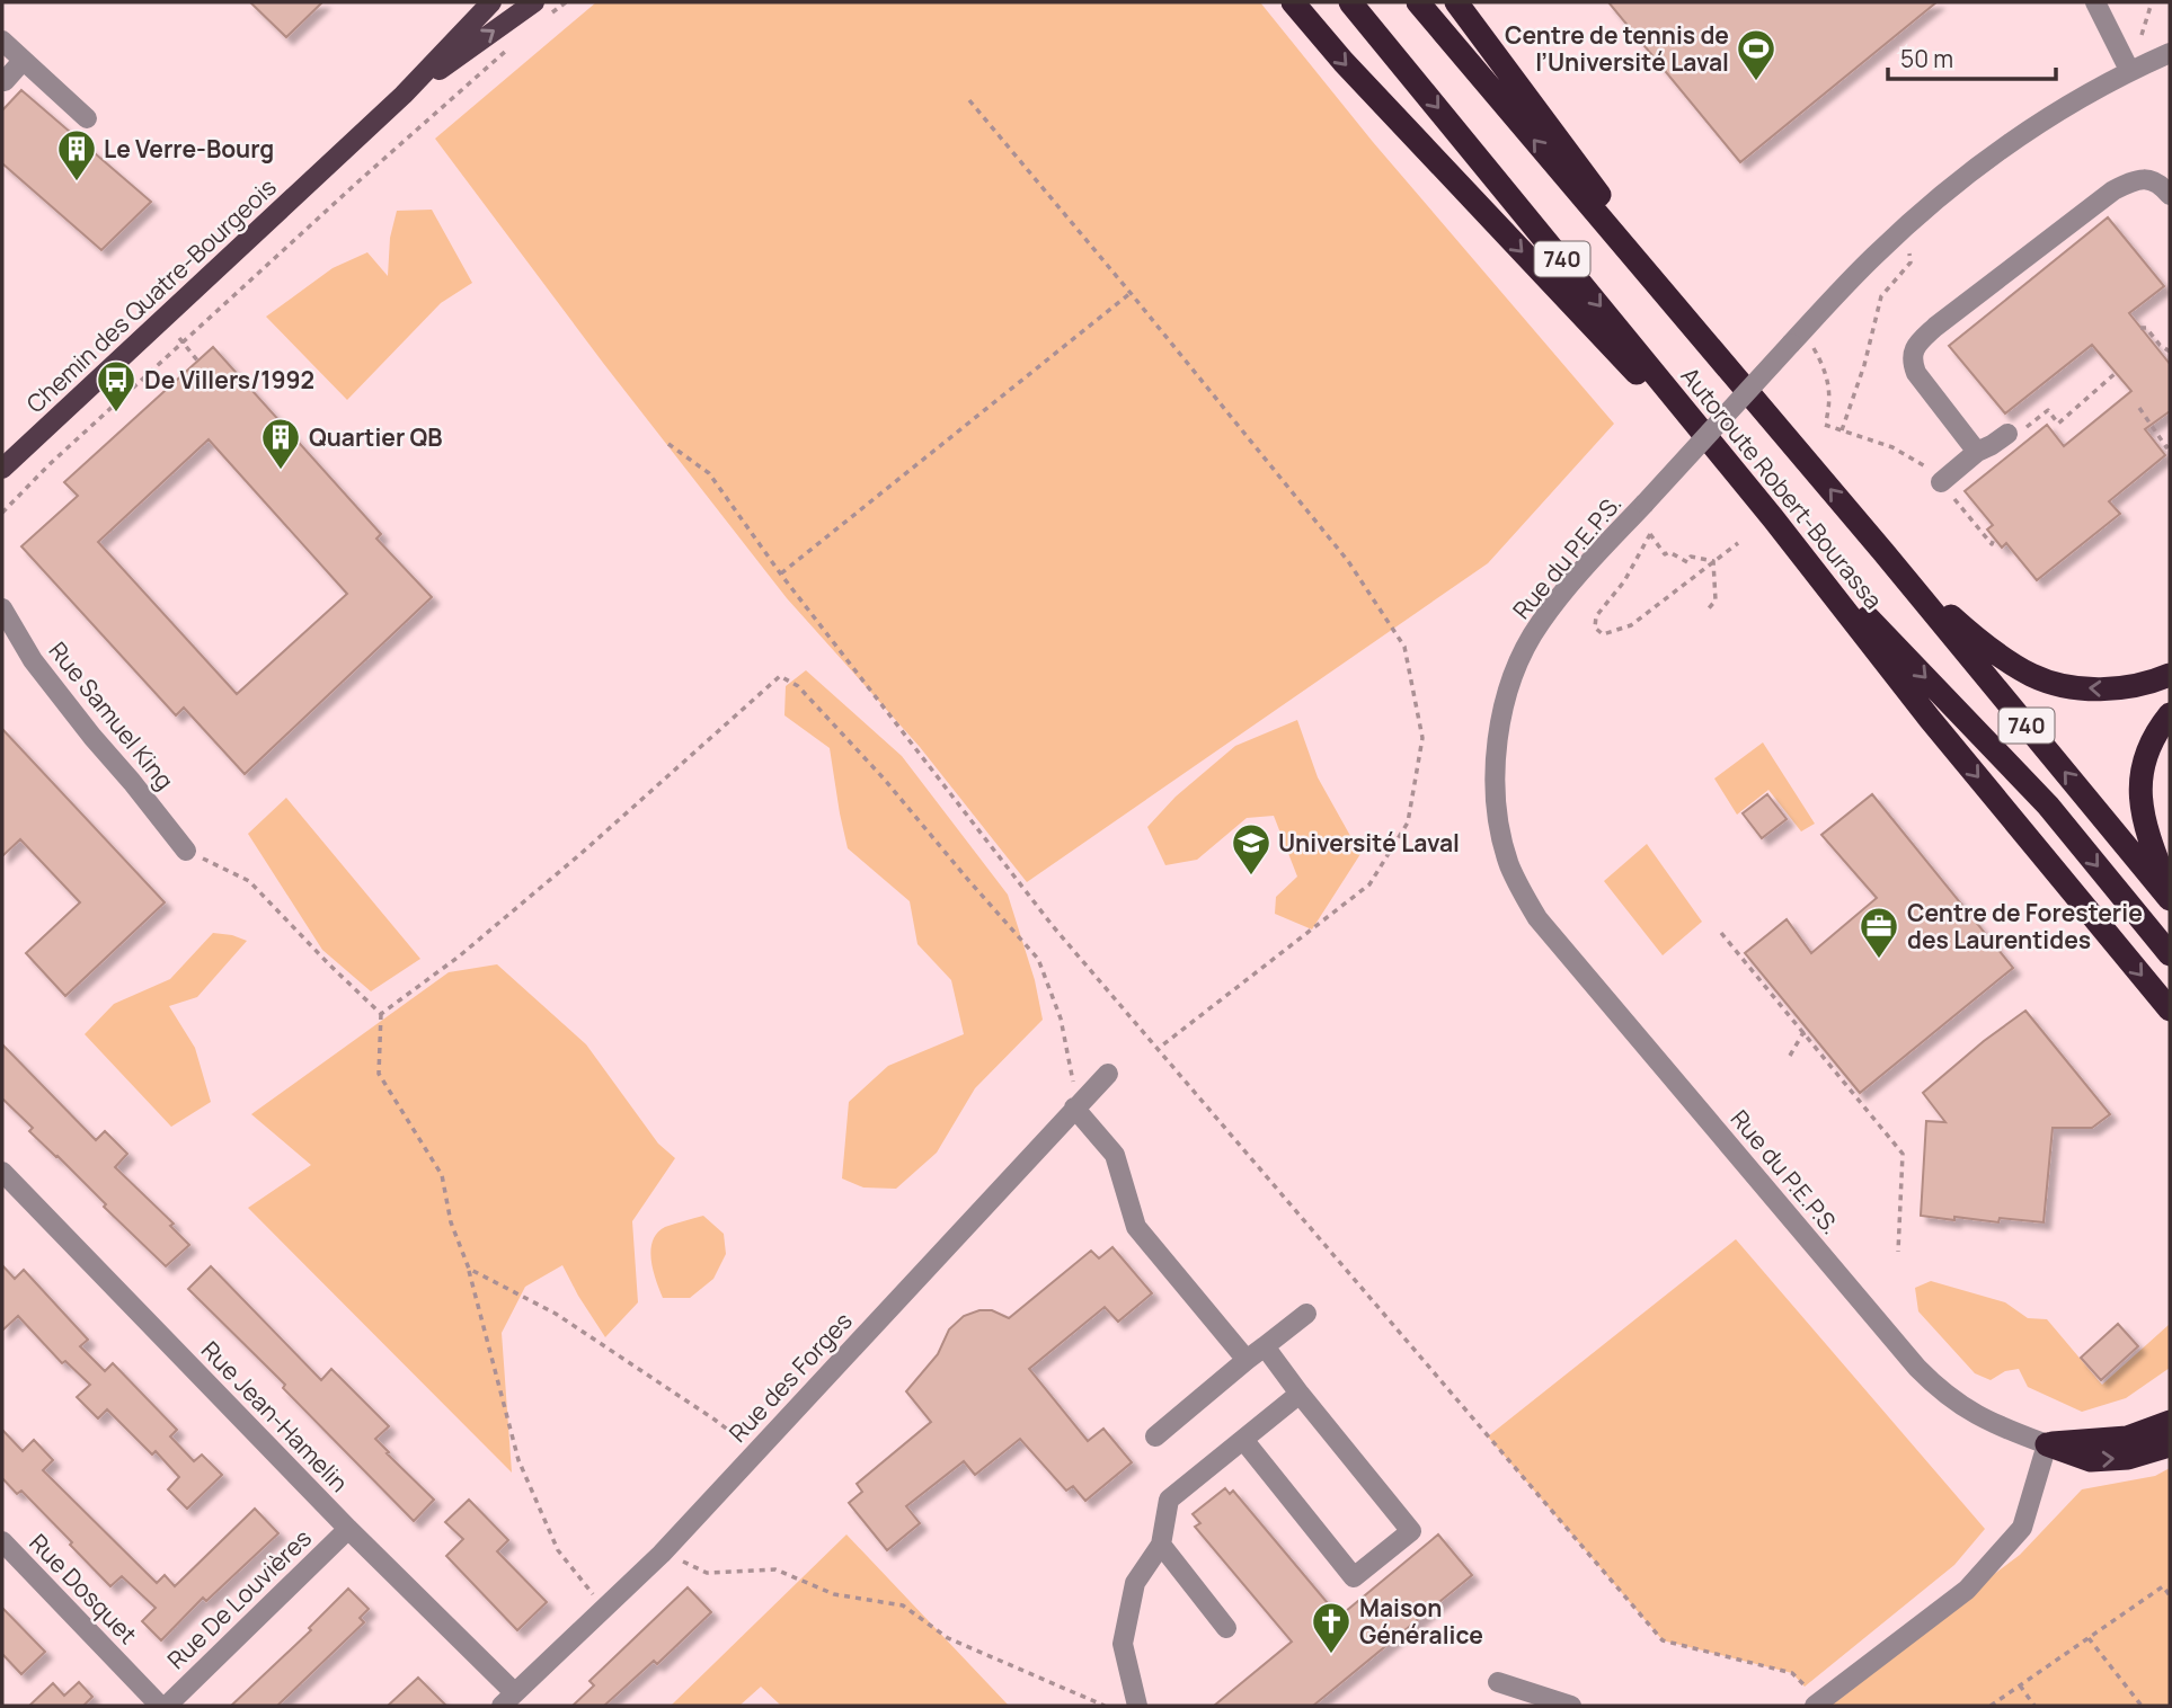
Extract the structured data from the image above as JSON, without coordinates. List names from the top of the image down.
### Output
{
  "streets": {
    "highway": ["740", "Autoroute Robert-Bourassa"],
    "main road": ["Chemin des Quatre-Bourgeois"],
    "street": [
      "Rue du P.E.P.S.",
      "Rue Samuel King",
      "Rue des Forges",
      "Rue Jean-Hamelin",
      "Rue Dosquet",
      "Rue De Louvières"
    ]
  },
  "crossings": [
    ["Rue des Forges", "Rue Jean-Hamelin"],
    ["Rue Jean-Hamelin", "Rue De Louvières"]
  ],
  "places": {
    "sports": ["Centre de tennis de l’Université Laval"],
    "building": ["Le Verre-Bourg", "Quartier QB"],
    "bus stop": ["De Villers/1992"],
    "school or university": ["Université Laval"],
    "office": ["Centre de Foresterie des Laurentides"],
    "church": ["Maison Généralice"]
  },
  "scale_bar": "50 m"
}
